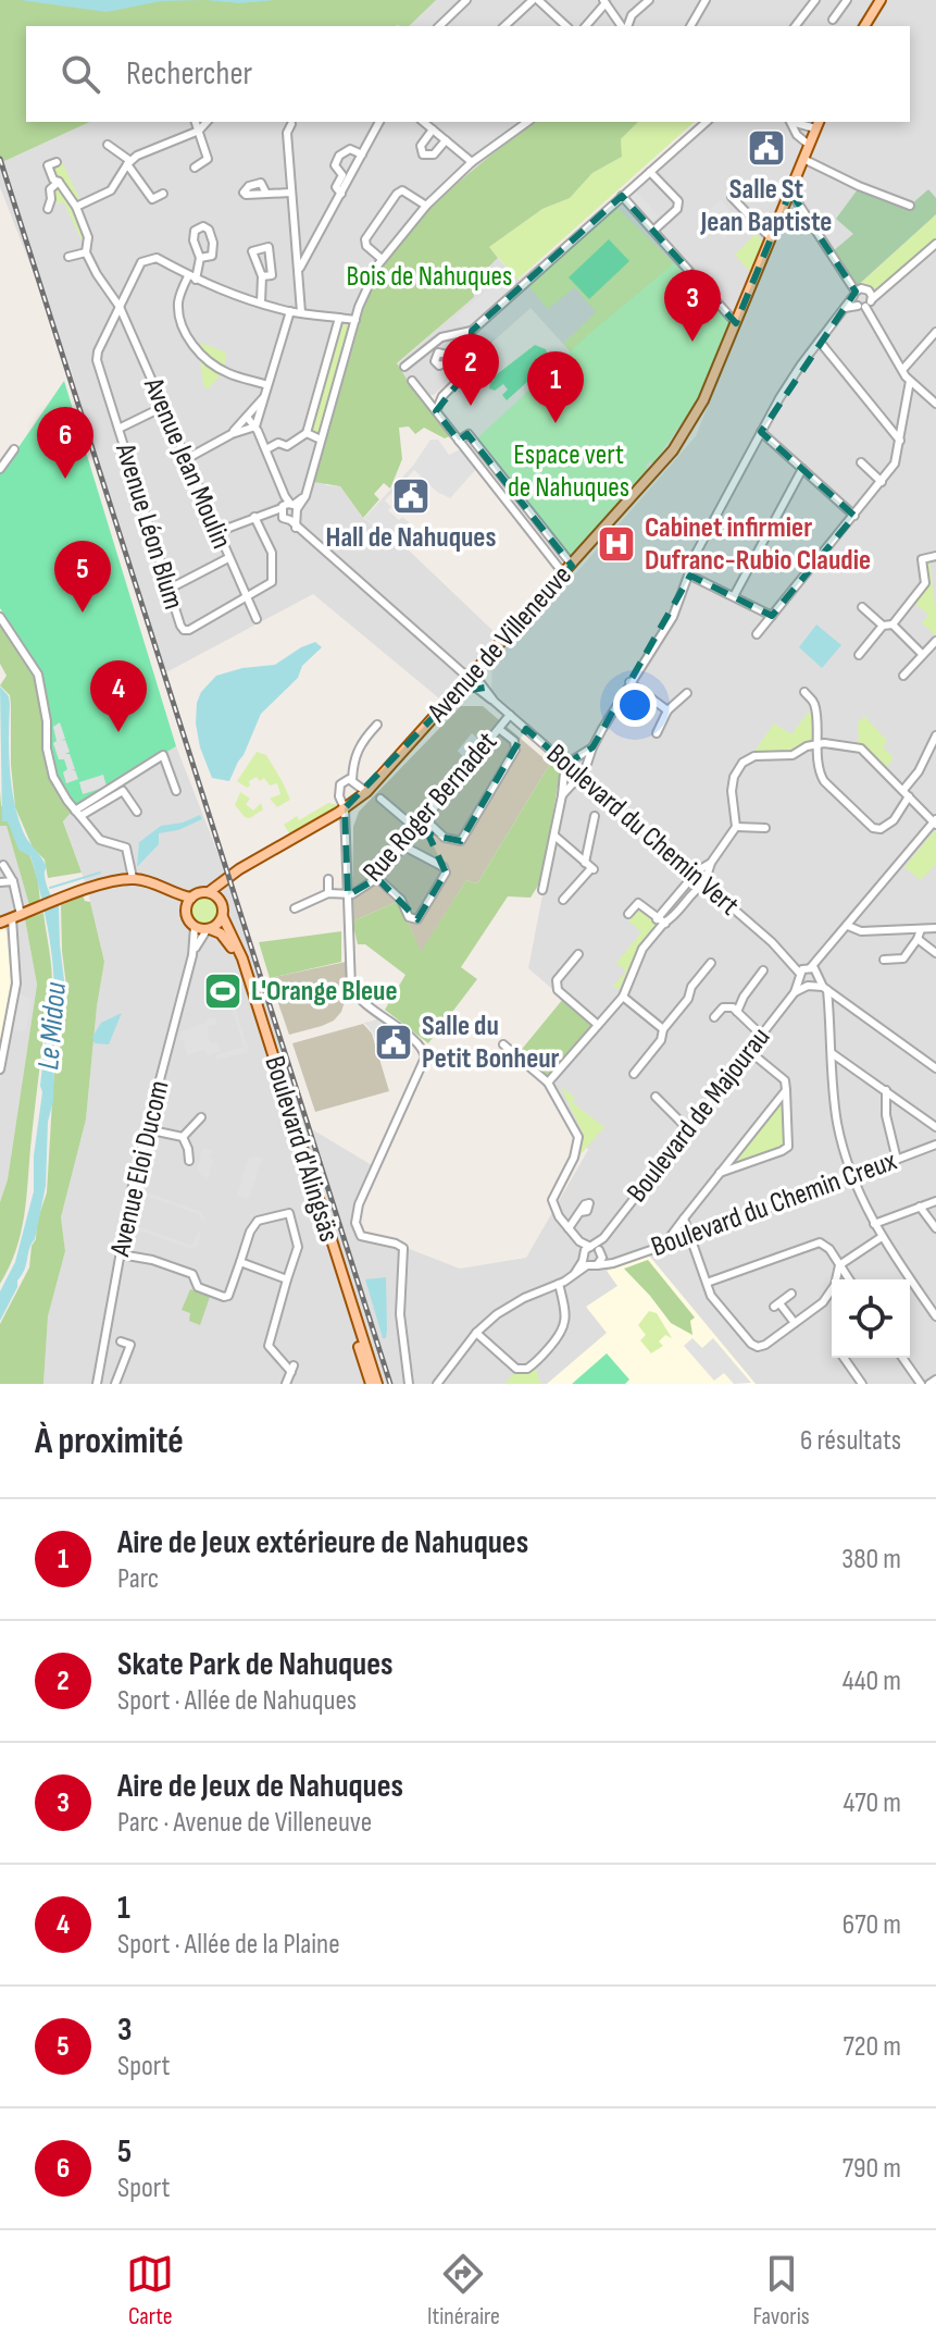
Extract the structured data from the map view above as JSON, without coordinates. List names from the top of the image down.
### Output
{
  "streets": {
    "main road": ["Avenue de Villeneuve", "Boulevard d'Alingsäs"],
    "street": [
      "Avenue Jean Moulin",
      "Avenue Léon Blum",
      "Rue Roger Bernadet",
      "Boulevard du Chemin Vert",
      "Boulevard de Majourau",
      "Avenue Eloi Ducom",
      "Boulevard du Chemin Creux"
    ]
  },
  "crossings": [
    ["Avenue Jean Moulin", "Avenue Léon Blum"],
    ["Avenue de Villeneuve", "Boulevard du Chemin Vert"],
    ["Avenue de Villeneuve", "Boulevard d'Alingsäs"],
    ["Avenue de Villeneuve", "Avenue Eloi Ducom"],
    ["Rue Roger Bernadet", "Boulevard du Chemin Vert"],
    ["Boulevard du Chemin Vert", "Boulevard de Majourau"],
    ["Boulevard de Majourau", "Boulevard du Chemin Creux"],
    ["Boulevard d'Alingsäs", "Avenue Eloi Ducom"]
  ],
  "water": ["Le Midou"],
  "parks": ["Bois de Nahuques", "Espace vert de Nahuques"],
  "places": {
    "public building": ["Salle St Jean Baptiste", "Hall de Nahuques", "Salle du Petit Bonheur"],
    "hospital": ["Cabinet infirmier Dufranc-Rubio Claudie"],
    "sports": ["L'Orange Bleue"]
  },
  "page": {
    "search": "Rechercher",
    "pins": [
      "3",
      "2",
      "1",
      "6",
      "5",
      "4"
    ],
    "heading": ["À proximité", "6 résultats"],
    "list": [
      {
        "mark": "1",
        "name": "Aire de Jeux extérieure de Nahuques",
        "note": "Parc",
        "value": "380 m"
      },
      {
        "mark": "2",
        "name": "Skate Park de Nahuques",
        "note": "Sport · Allée de Nahuques",
        "value": "440 m"
      },
      {
        "mark": "3",
        "name": "Aire de Jeux de Nahuques",
        "note": "Parc · Avenue de Villeneuve",
        "value": "470 m"
      },
      {
        "mark": "4",
        "name": "1",
        "note": "Sport · Allée de la Plaine",
        "value": "670 m"
      },
      {
        "mark": "5",
        "name": "3",
        "note": "Sport",
        "value": "720 m"
      },
      {
        "mark": "6",
        "name": "5",
        "note": "Sport",
        "value": "790 m"
      }
    ],
    "nav": ["Carte", "Itinéraire", "Favoris"]
  }
}
